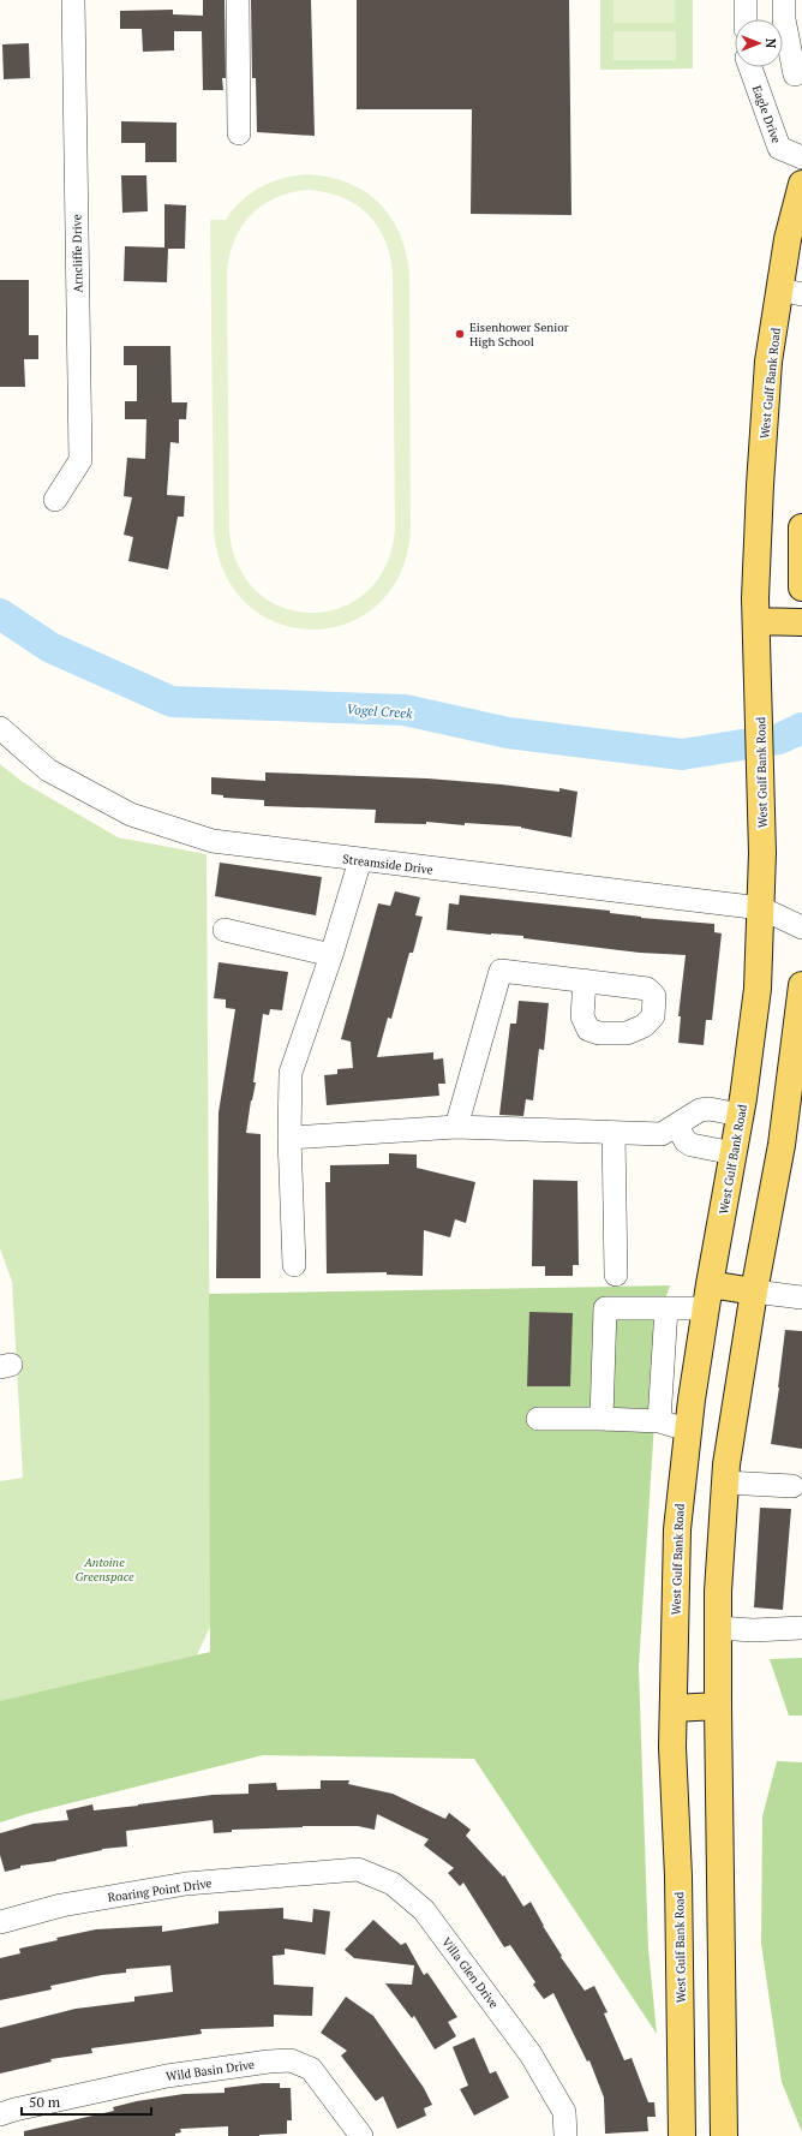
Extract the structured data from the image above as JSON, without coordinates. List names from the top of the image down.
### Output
{
  "streets": {
    "main road": ["West Gulf Bank Road"],
    "street": [
      "Eagle Drive",
      "Arncliffe Drive",
      "Streamside Drive",
      "Roaring Point Drive",
      "Villa Glen Drive",
      "Wild Basin Drive"
    ]
  },
  "crossings": [
    ["West Gulf Bank Road", "Streamside Drive"],
    ["Roaring Point Drive", "Villa Glen Drive"]
  ],
  "water": ["Vogel Creek"],
  "parks": ["Antoine Greenspace"],
  "places": ["Eisenhower Senior High School"],
  "scale_bar": "50 m",
  "north": "right"
}
